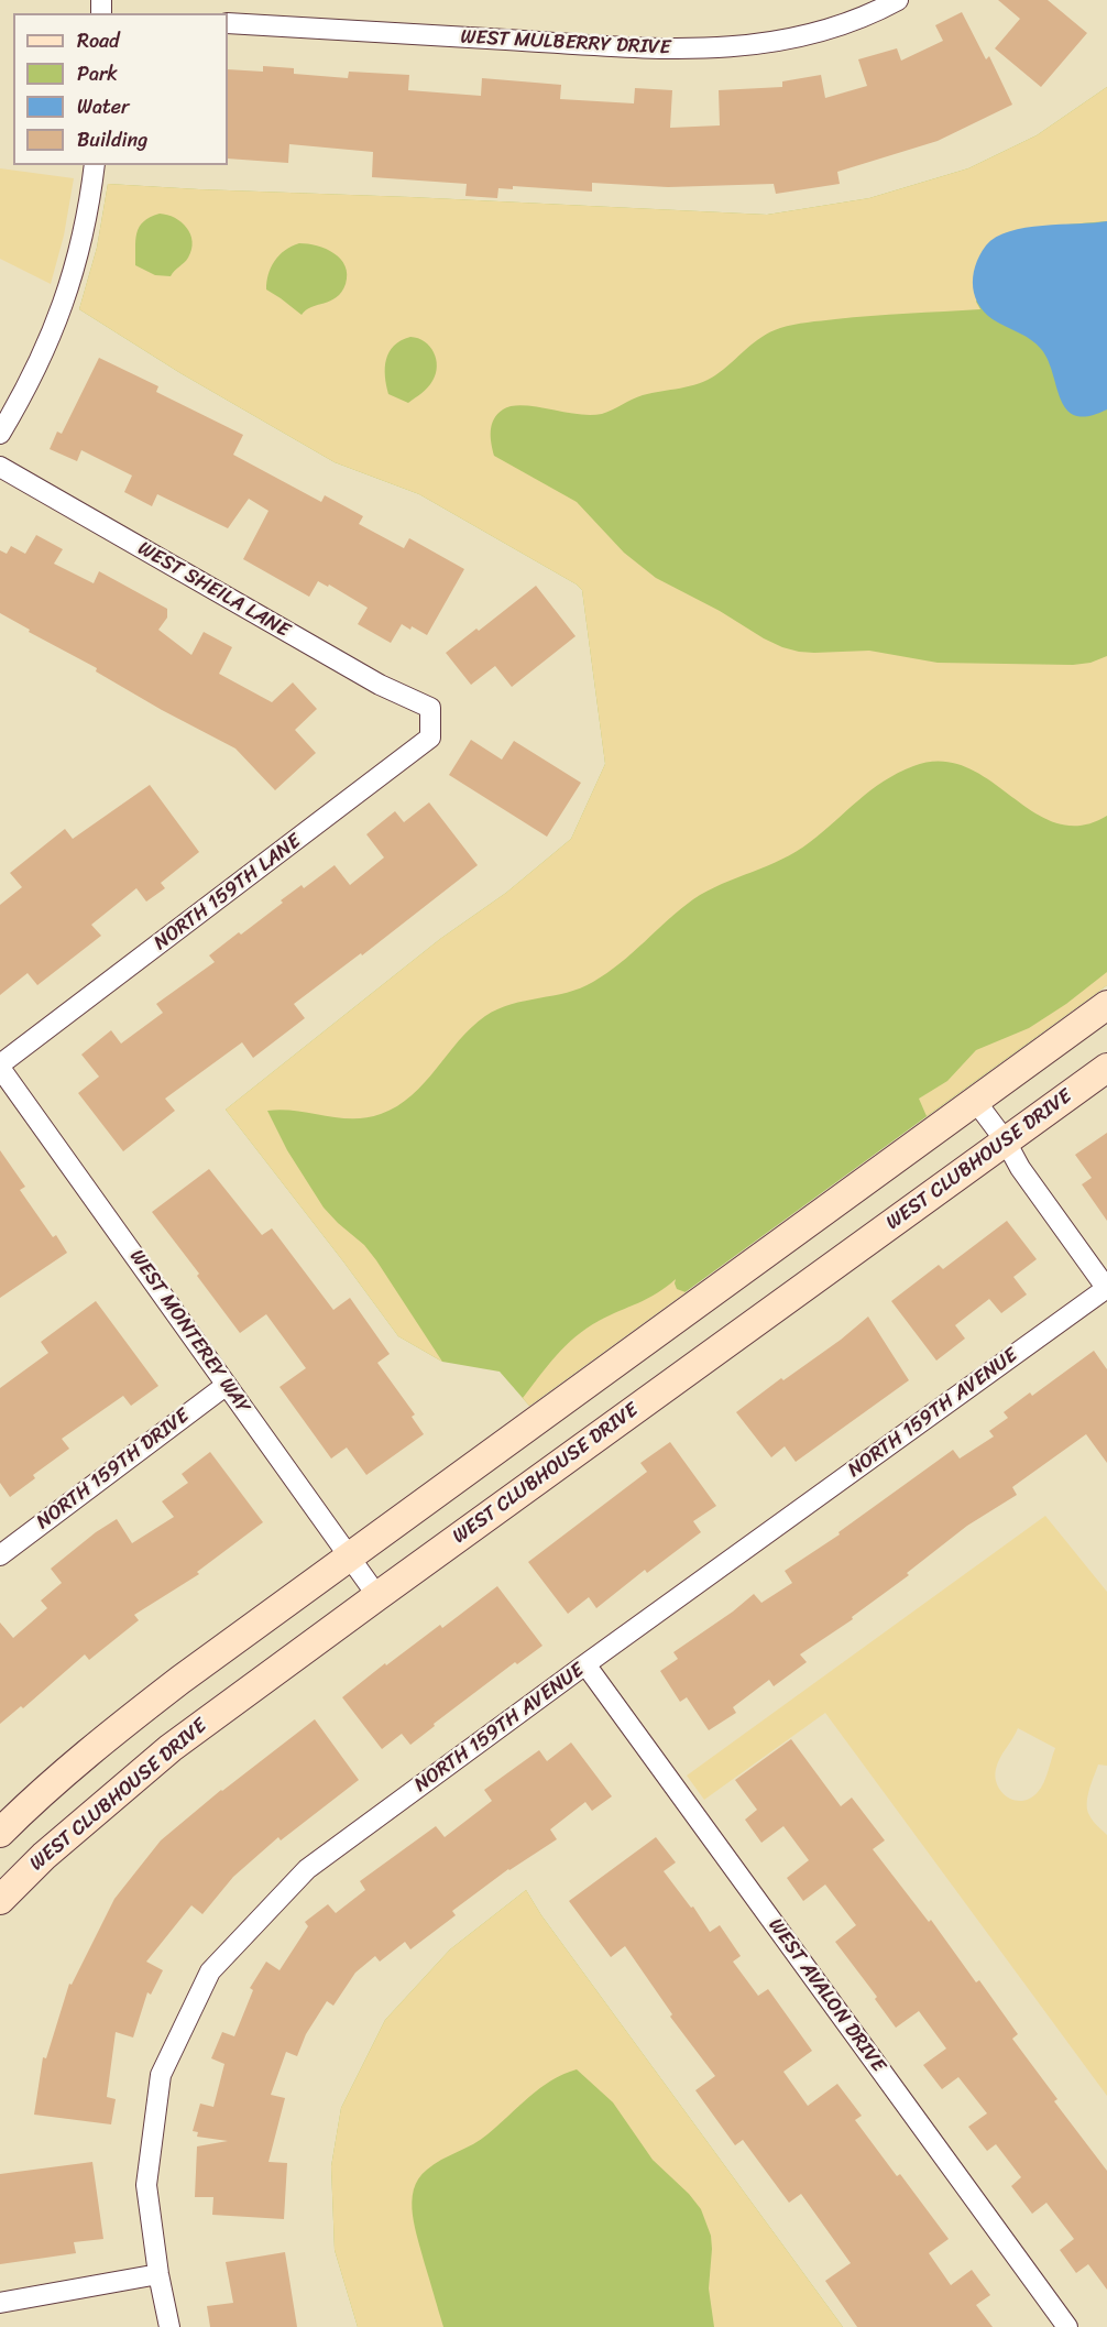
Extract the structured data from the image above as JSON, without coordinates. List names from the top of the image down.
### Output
{
  "streets": {
    "street": [
      "WEST MULBERRY DRIVE",
      "WEST SHEILA LANE",
      "NORTH 159TH LANE",
      "WEST CLUBHOUSE DRIVE",
      "WEST MONTEREY WAY",
      "NORTH 159TH AVENUE",
      "NORTH 159TH DRIVE",
      "WEST AVALON DRIVE"
    ]
  },
  "crossings": [
    ["WEST SHEILA LANE", "NORTH 159TH LANE"],
    ["NORTH 159TH LANE", "WEST MONTEREY WAY"],
    ["WEST CLUBHOUSE DRIVE", "WEST MONTEREY WAY"],
    ["WEST MONTEREY WAY", "NORTH 159TH DRIVE"],
    ["NORTH 159TH AVENUE", "WEST AVALON DRIVE"]
  ],
  "legend": [
    "Road",
    "Park",
    "Water",
    "Building"
  ]
}
